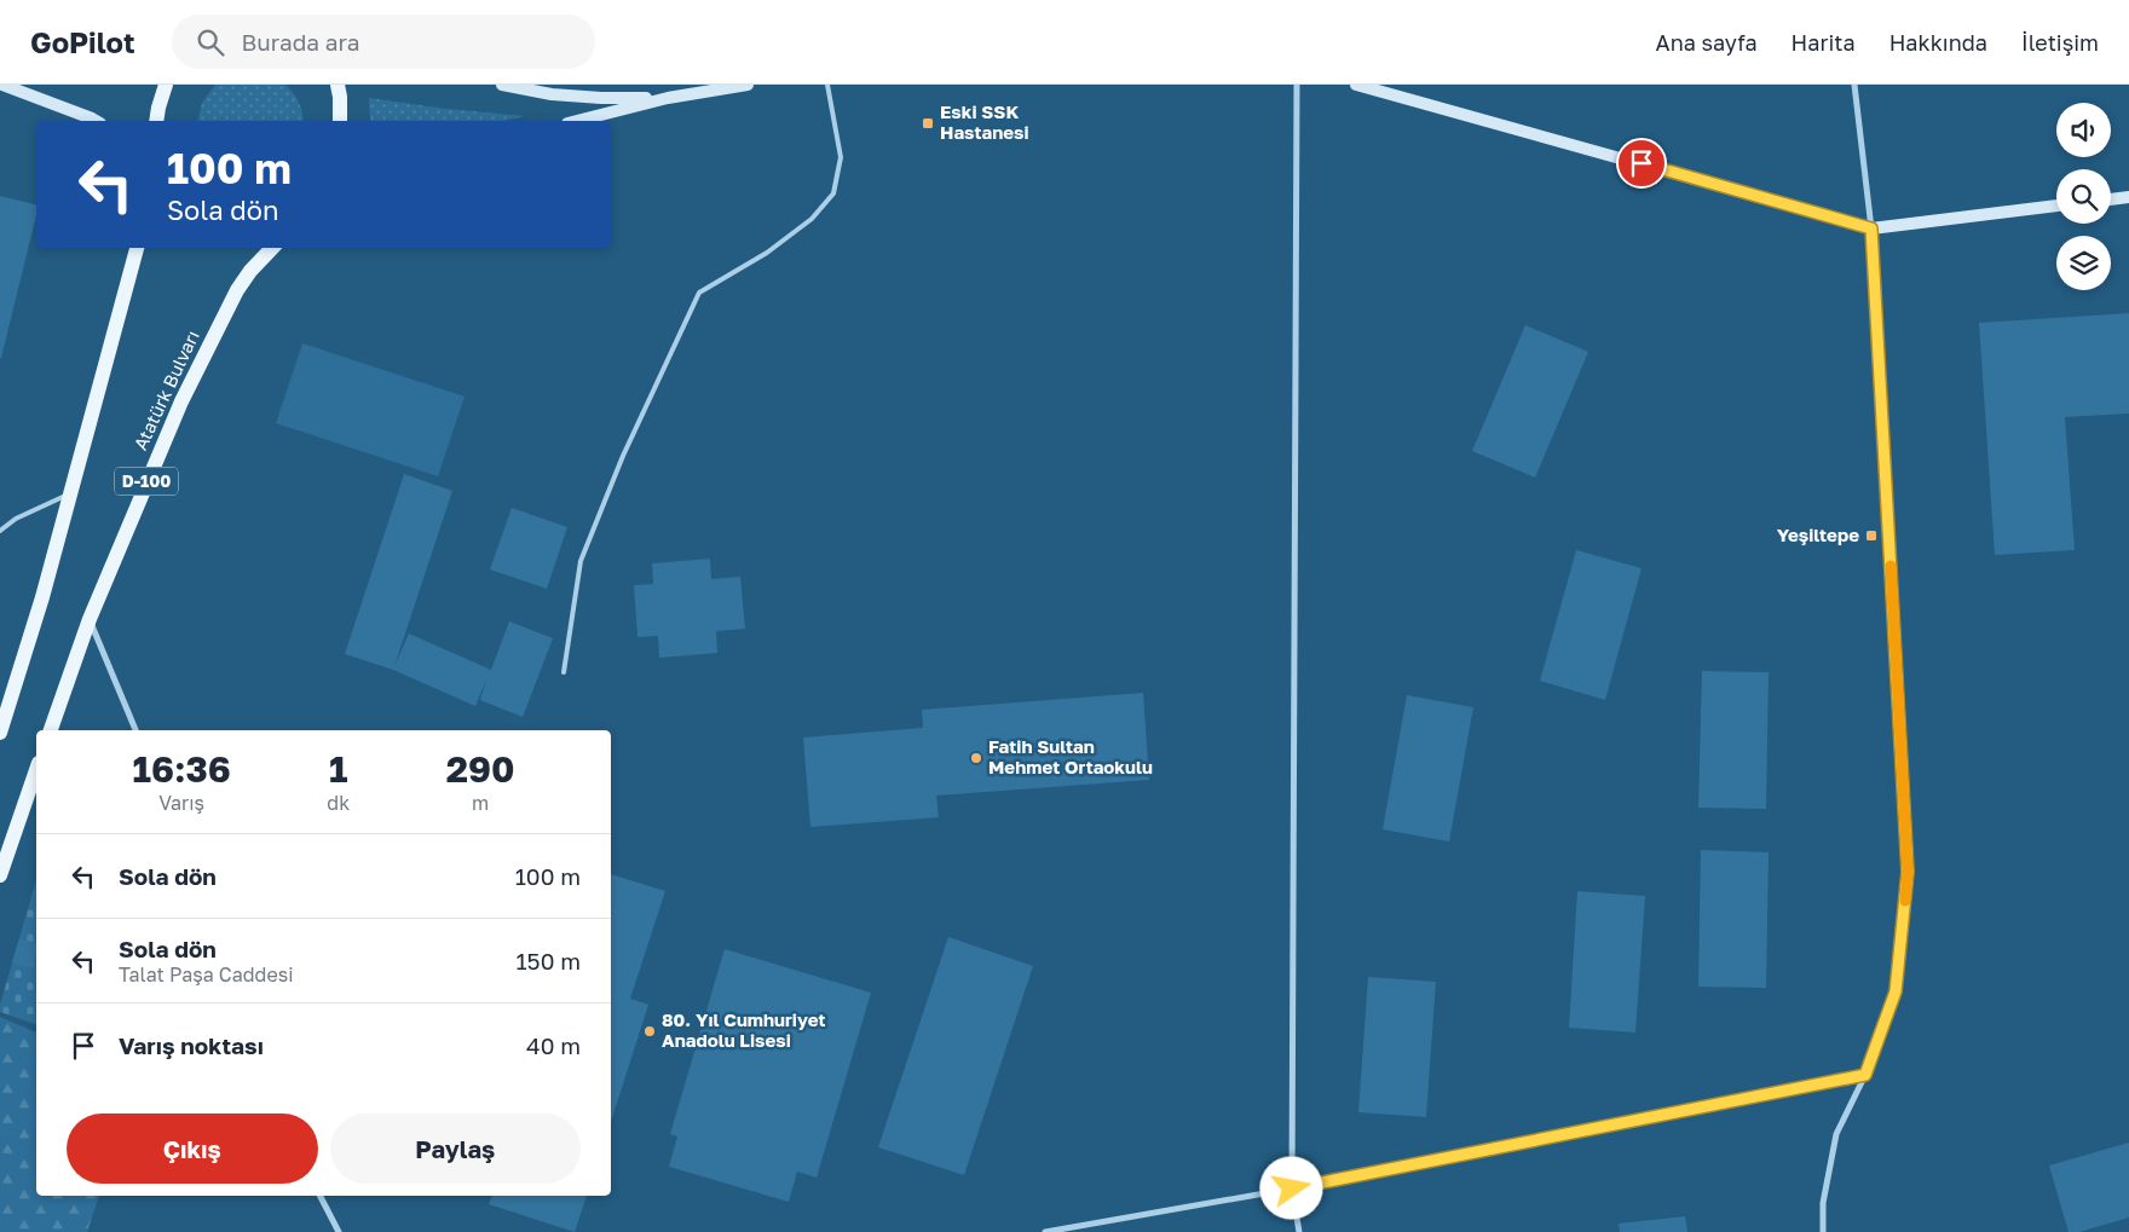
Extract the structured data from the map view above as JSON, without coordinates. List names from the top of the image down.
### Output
{
  "streets": {
    "main road": ["Atatürk Bulvarı", "D-100"]
  },
  "places": {
    "transit": ["Eski SSK Hastanesi", "Yeşiltepe"],
    "other": ["Fatih Sultan Mehmet Ortaokulu", "80. Yıl Cumhuriyet Anadolu Lisesi"]
  },
  "page": {
    "header": "GoPilot",
    "search": "Burada ara",
    "nav": [
      "Ana sayfa",
      "Harita",
      "Hakkında",
      "İletişim"
    ],
    "turn": ["100 m", "Sola dön"],
    "eta": [
      "16:36",
      "Varış",
      "1",
      "dk",
      "290",
      "m"
    ],
    "list": [
      {
        "name": "Sola dön",
        "value": "100 m"
      },
      {
        "name": "Sola dön",
        "note": "Talat Paşa Caddesi",
        "value": "150 m"
      },
      {
        "name": "Varış noktası",
        "value": "40 m"
      }
    ],
    "buttons": ["Çıkış", "Paylaş"]
  }
}
